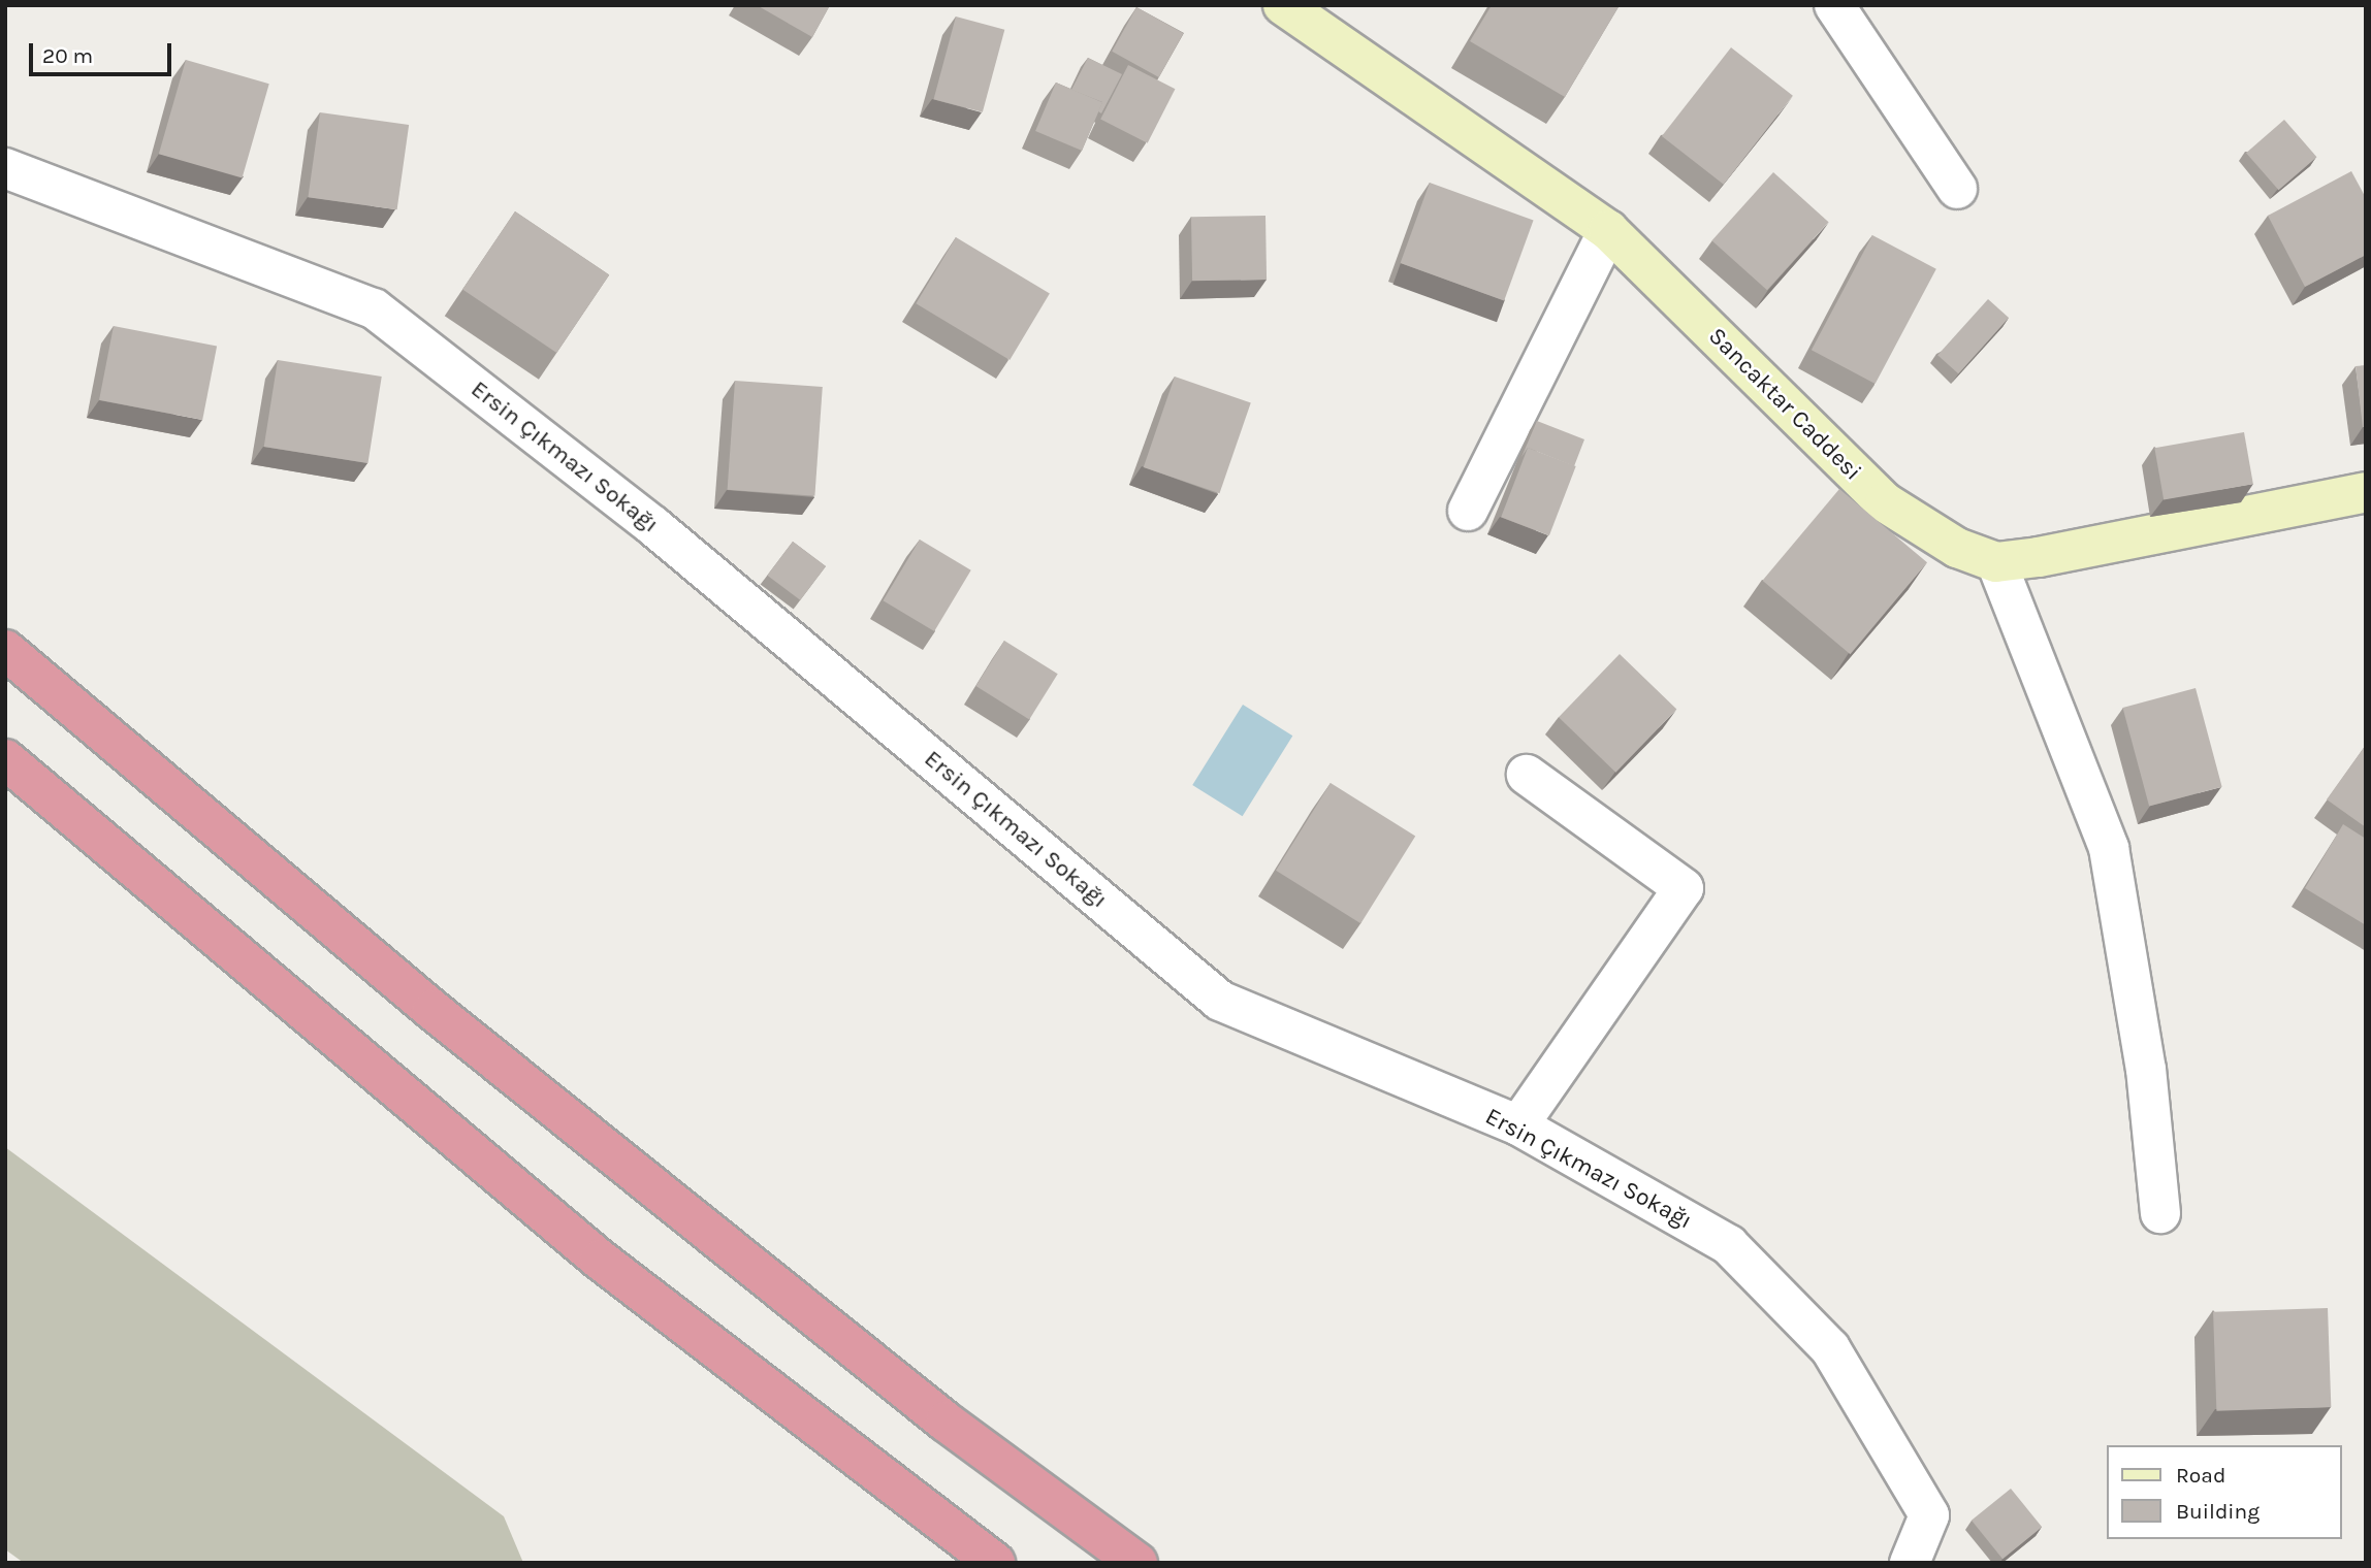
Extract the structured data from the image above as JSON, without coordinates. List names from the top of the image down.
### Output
{
  "streets": {
    "street": ["Sancaktar Caddesi", "Ersin Çıkmazı Sokağı"]
  },
  "legend": ["Road", "Building"],
  "scale_bar": "20 m"
}
